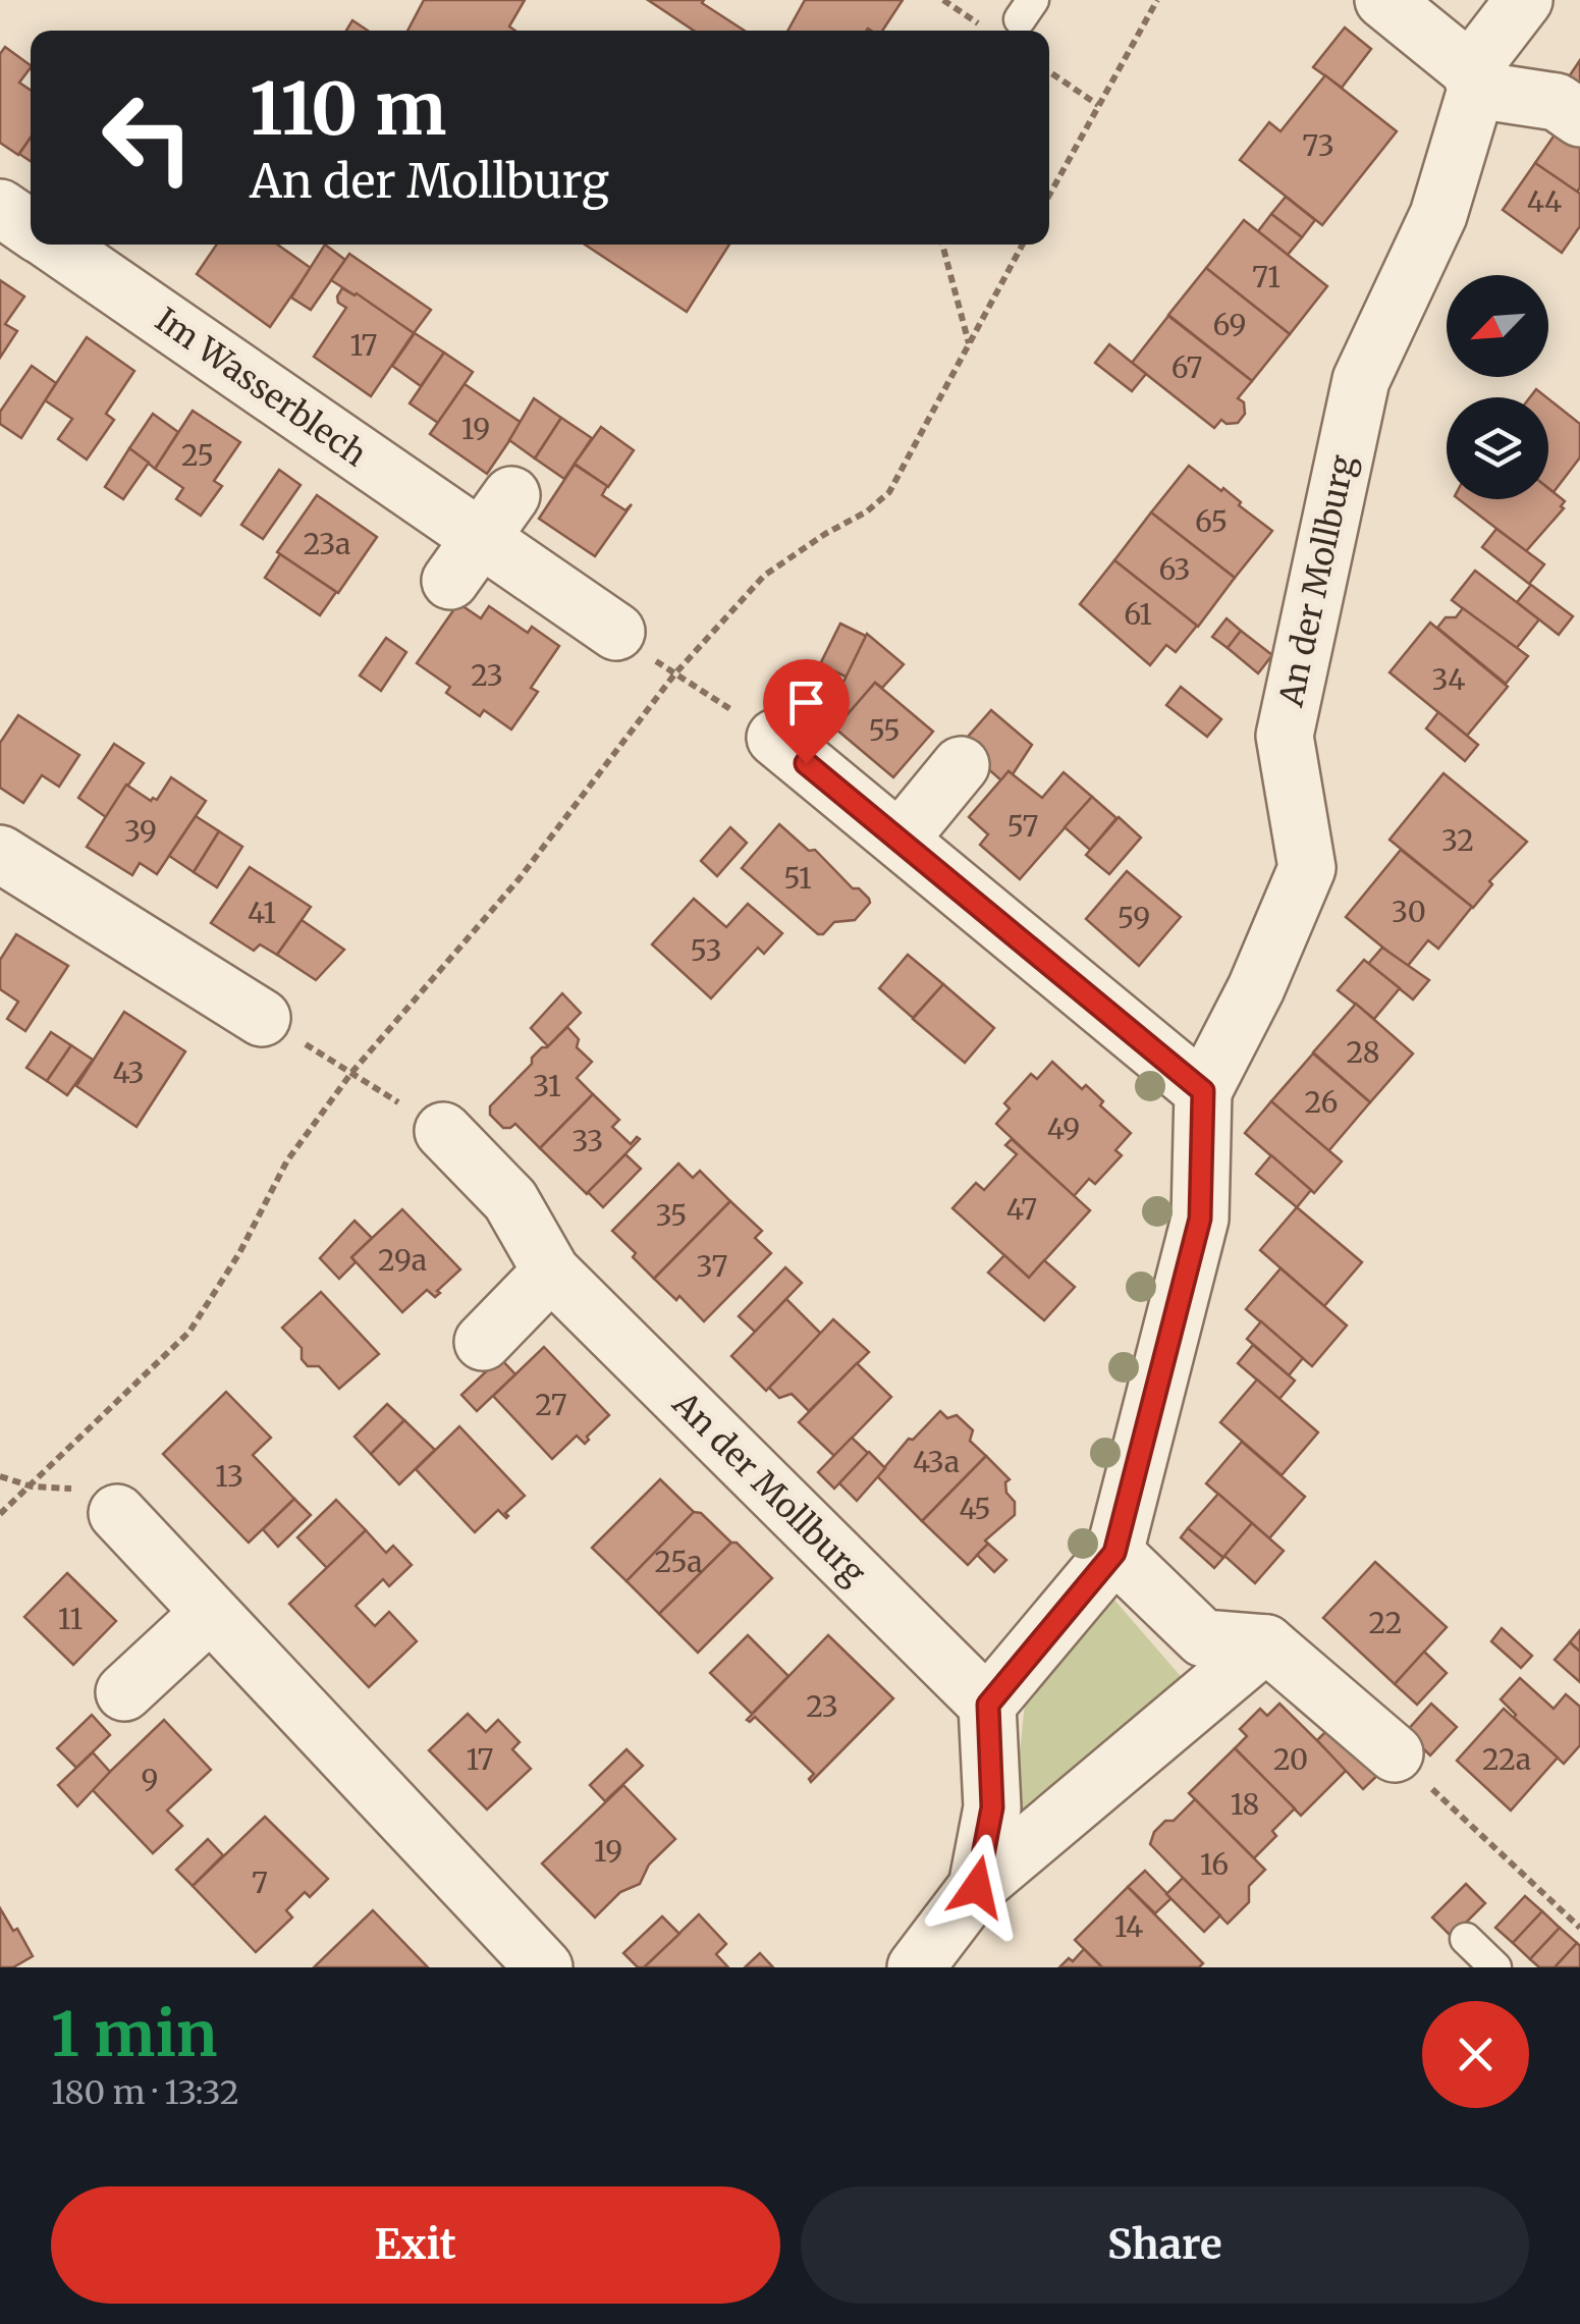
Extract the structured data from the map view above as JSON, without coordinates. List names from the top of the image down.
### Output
{
  "streets": {
    "street": ["Im Wasserblech", "An der Mollburg"]
  },
  "house_numbers": [
    "73",
    "44",
    "71",
    "69",
    "17",
    "67",
    "19",
    "25",
    "65",
    "23a",
    "63",
    "61",
    "23",
    "34",
    "55",
    "57",
    "39",
    "32",
    "51",
    "30",
    "41",
    "59",
    "53",
    "28",
    "43",
    "31",
    "26",
    "49",
    "33",
    "47",
    "35",
    "29a",
    "37",
    "27",
    "43a",
    "13",
    "45",
    "25a",
    "11",
    "22",
    "23",
    "17",
    "20",
    "22a",
    "9",
    "18",
    "19",
    "16",
    "7",
    "14"
  ],
  "north": "bottom left",
  "page": {
    "turn": ["110 m", "An der Mollburg"],
    "heading": ["1 min", "180 m · 13:32"],
    "buttons": ["Exit", "Share"]
  }
}
